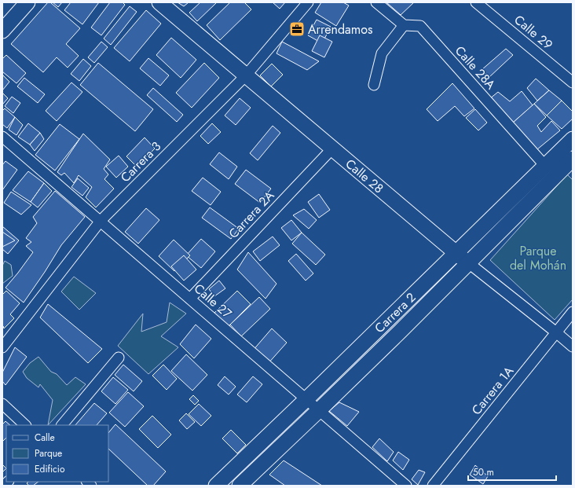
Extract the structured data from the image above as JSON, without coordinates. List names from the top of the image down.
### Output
{
  "streets": {
    "street": [
      "Calle 29",
      "Calle 28A",
      "Carrera 3",
      "Calle 28",
      "Carrera 2A",
      "Calle 27",
      "Carrera 2",
      "Carrera 1A"
    ]
  },
  "crossings": [
    ["Calle 28A", "Carrera 2"],
    ["Carrera 3", "Calle 28"],
    ["Carrera 3", "Calle 27"],
    ["Calle 28", "Carrera 2A"],
    ["Calle 28", "Carrera 2"],
    ["Calle 28", "Carrera 1A"],
    ["Carrera 2A", "Calle 27"],
    ["Calle 27", "Carrera 2"]
  ],
  "parks": ["Parque del Mohán"],
  "places": {
    "office": ["Arrendamos"]
  },
  "legend": ["Calle", "Parque", "Edificio"],
  "scale_bar": "50 m"
}
